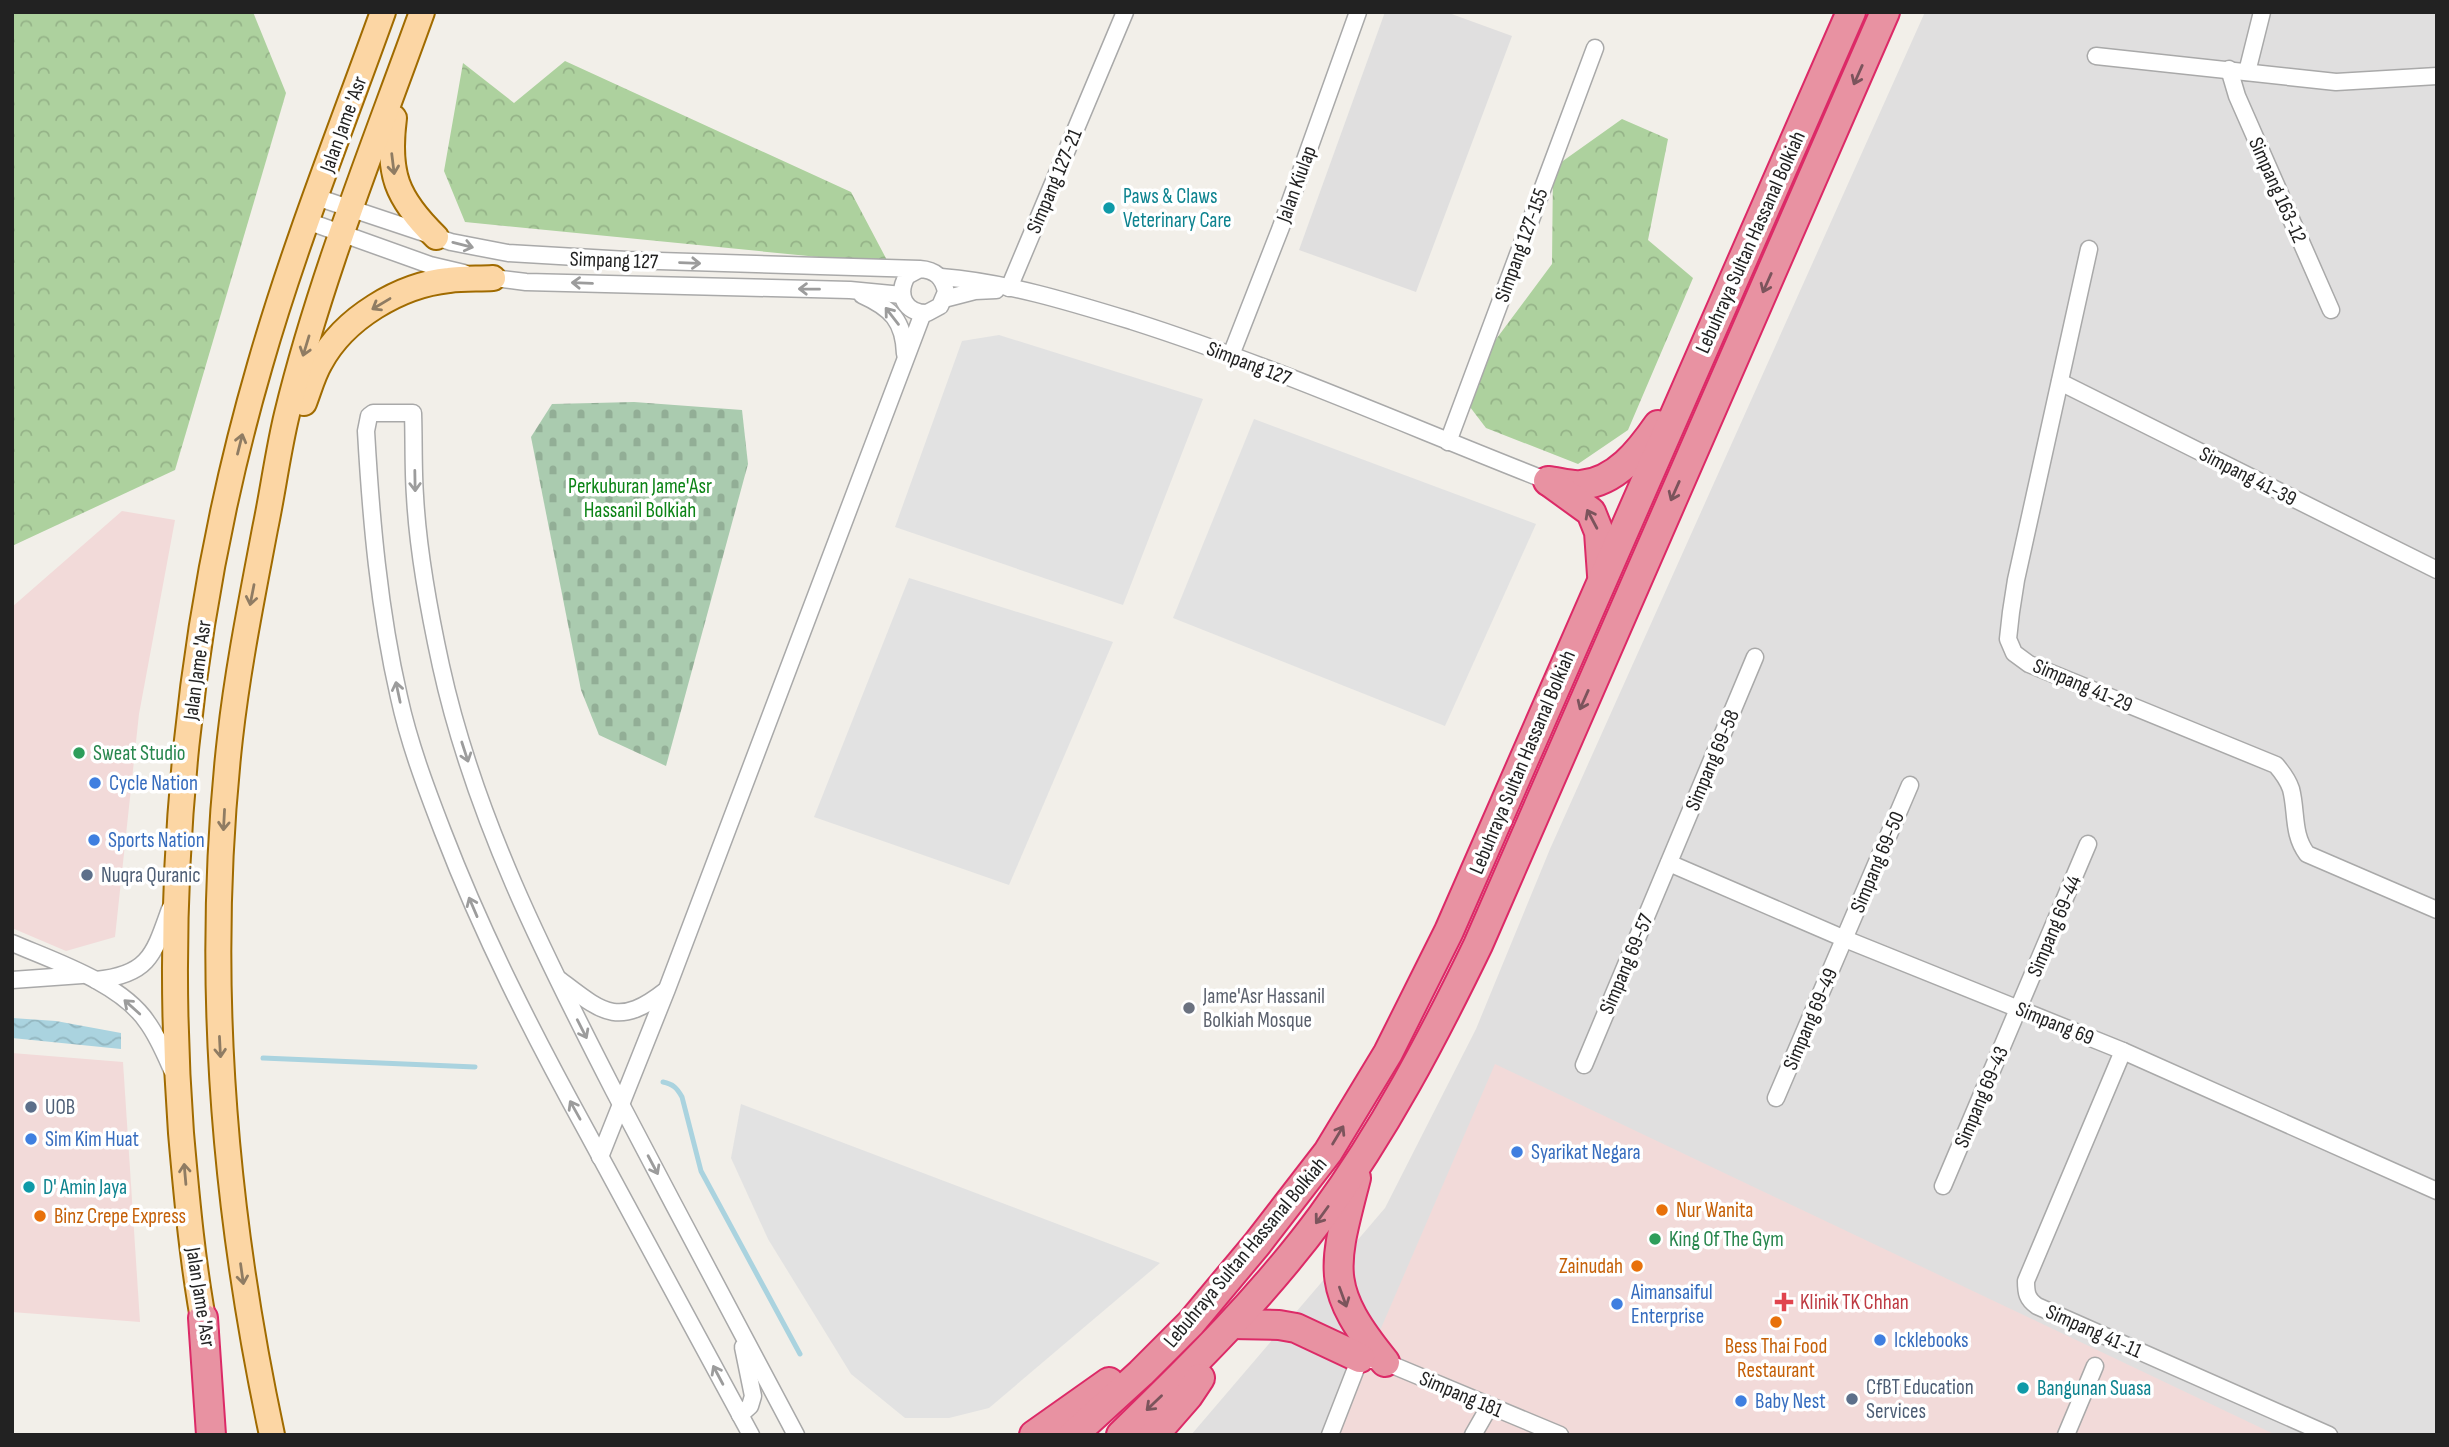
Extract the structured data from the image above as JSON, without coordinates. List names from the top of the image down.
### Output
{
  "streets": {
    "highway": ["Lebuhraya Sultan Hassanal Bolkiah"],
    "main road": ["Jalan Jame 'Asr"],
    "street": [
      "Simpang 127-21",
      "Jalan Kiulap",
      "Simpang 163-12",
      "Simpang 127-155",
      "Simpang 127",
      "Simpang 41-39",
      "Simpang 41-29",
      "Simpang 69-58",
      "Simpang 69-50",
      "Simpang 69-44",
      "Simpang 69-57",
      "Simpang 69-49",
      "Simpang 69",
      "Simpang 69-43",
      "Simpang 41-11",
      "Simpang 181"
    ]
  },
  "crossings": [
    ["Jalan Jame 'Asr", "Simpang 127"],
    ["Simpang 127-21", "Simpang 127"],
    ["Jalan Kiulap", "Simpang 127"],
    ["Simpang 127-155", "Simpang 127"],
    ["Simpang 41-39", "Simpang 41-29"],
    ["Simpang 69-58", "Simpang 69-57"],
    ["Simpang 69-58", "Simpang 69"],
    ["Simpang 69-50", "Simpang 69-49"],
    ["Simpang 69-50", "Simpang 69"],
    ["Simpang 69-44", "Simpang 69"],
    ["Simpang 69-44", "Simpang 69-43"],
    ["Simpang 69-57", "Simpang 69"],
    ["Simpang 69-49", "Simpang 69"],
    ["Simpang 69", "Simpang 69-43"],
    ["Simpang 69", "Simpang 41-11"]
  ],
  "parks": ["Perkuburan Jame'Asr Hassanil Bolkiah"],
  "places": {
    "other": [
      "Paws & Claws Veterinary Care",
      "Sweat Studio",
      "Cycle Nation",
      "Sports Nation",
      "Nuqra Quranic",
      "Jame'Asr Hassanil Bolkiah Mosque",
      "UOB",
      "Sim Kim Huat",
      "Syarikat Negara",
      "D' Amin Jaya",
      "Nur Wanita",
      "Binz Crepe Express",
      "King Of The Gym",
      "Zainudah",
      "Aimansaiful Enterprise",
      "Bess Thai Food Restaurant",
      "Icklebooks",
      "Bangunan Suasa",
      "CfBT Education Services",
      "Baby Nest"
    ],
    "health": ["Klinik TK Chhan"]
  }
}
